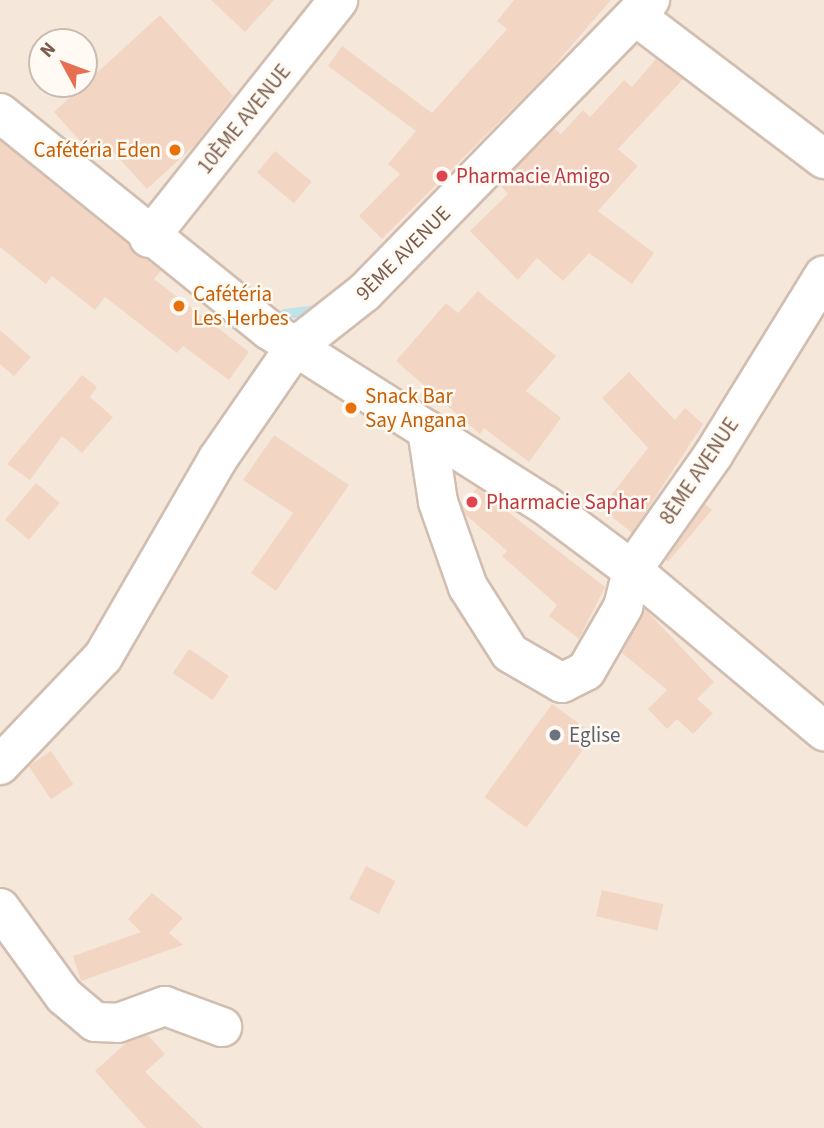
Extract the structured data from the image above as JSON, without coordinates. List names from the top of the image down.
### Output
{
  "streets": {
    "street": ["10ÈME AVENUE", "9ÈME AVENUE", "8ÈME AVENUE"]
  },
  "places": [
    "Cafétéria Eden",
    "Pharmacie Amigo",
    "Cafétéria Les Herbes",
    "Snack Bar Say Angana",
    "Pharmacie Saphar",
    "Eglise"
  ],
  "north": "top left"
}
